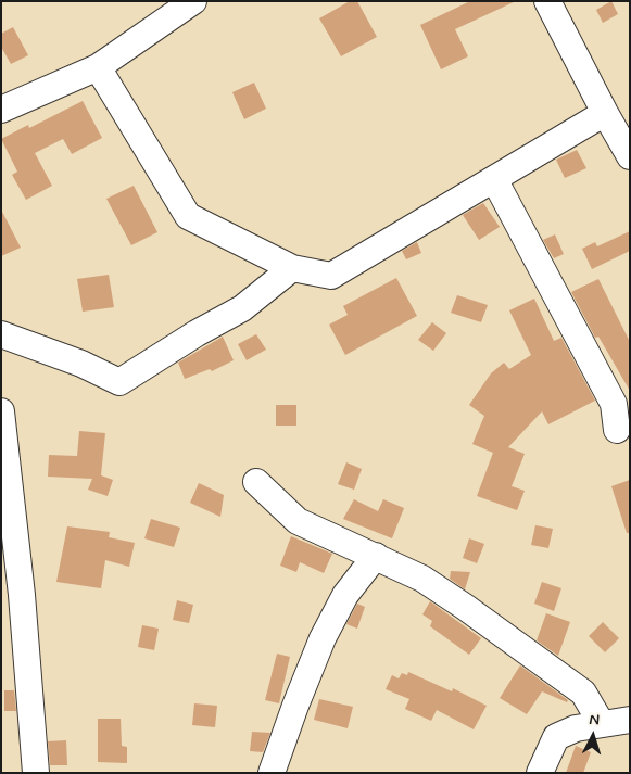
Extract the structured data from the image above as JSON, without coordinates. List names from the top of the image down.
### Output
{
  "north": "top"
}
